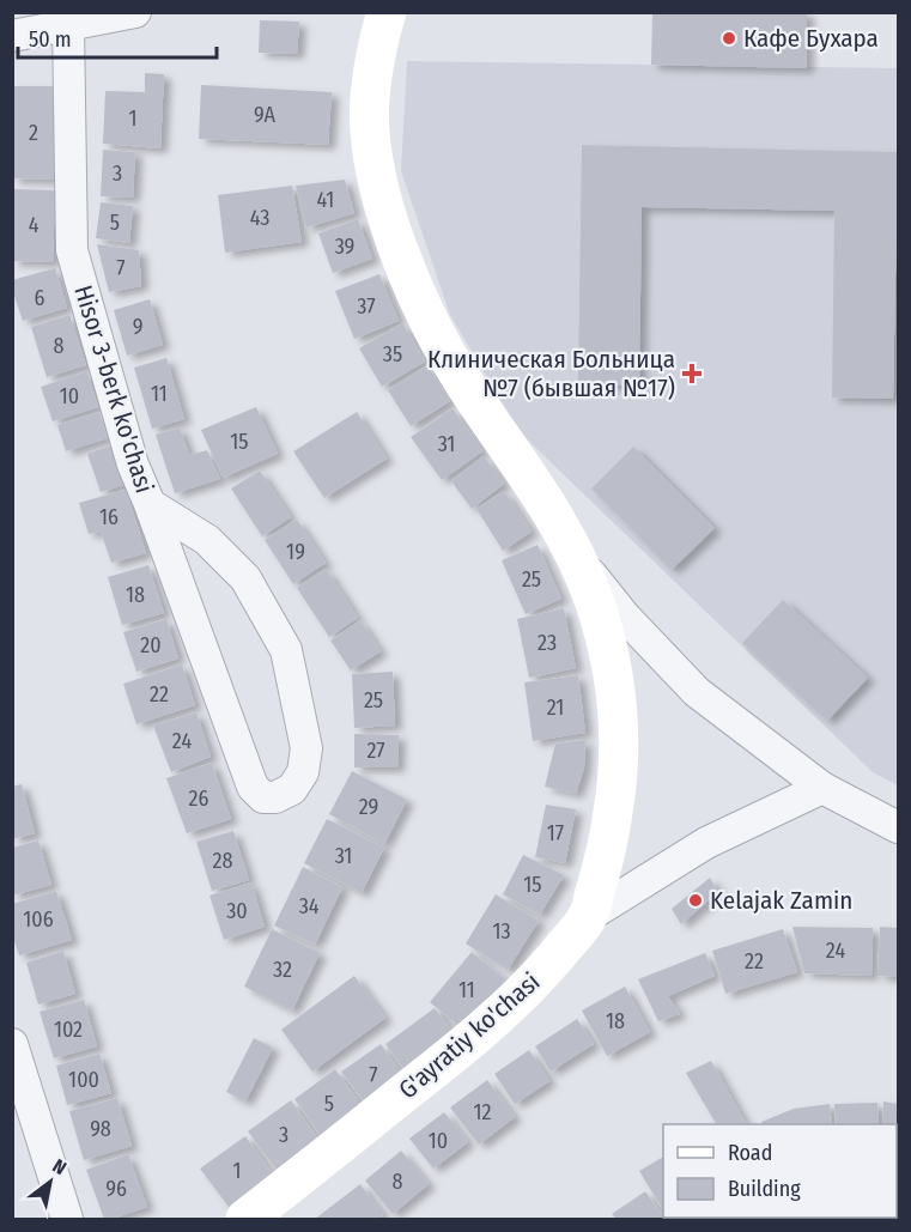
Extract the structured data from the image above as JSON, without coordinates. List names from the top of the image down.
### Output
{
  "streets": {
    "main road": ["G'ayratiy ko'chasi"],
    "street": ["Hisor 3-berk ko'chasi"]
  },
  "places": {
    "other": ["Кафе Бухара", "Kelajak Zamin"],
    "health": ["Клиническая Больница №7 (бывшая №17)"]
  },
  "house_numbers": [
    "9A",
    "1",
    "2",
    "3",
    "41",
    "43",
    "5",
    "4",
    "39",
    "7",
    "6",
    "37",
    "9",
    "8",
    "35",
    "11",
    "10",
    "15",
    "31",
    "16",
    "19",
    "25",
    "18",
    "23",
    "20",
    "22",
    "25",
    "21",
    "24",
    "27",
    "26",
    "29",
    "17",
    "31",
    "28",
    "15",
    "34",
    "30",
    "106",
    "13",
    "24",
    "22",
    "32",
    "11",
    "18",
    "102",
    "7",
    "100",
    "5",
    "12",
    "98",
    "3",
    "10",
    "1",
    "8",
    "96"
  ],
  "legend": ["Road", "Building"],
  "scale_bar": "50 m",
  "north": "top right"
}
